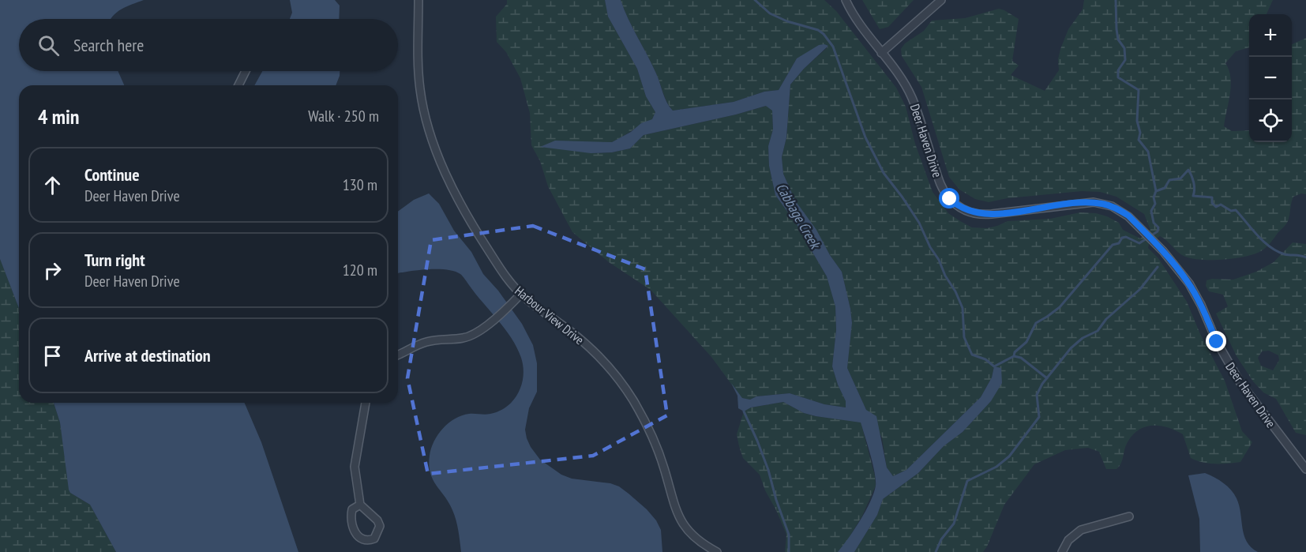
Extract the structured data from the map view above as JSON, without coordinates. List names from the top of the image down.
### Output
{
  "streets": {
    "street": ["Deer Haven Drive", "Harbour View Drive"]
  },
  "water": ["Cabbage Creek"],
  "page": {
    "map_buttons": ["+", "−"],
    "search": "Search here",
    "heading": ["4 min", "Walk · 250 m"],
    "list": [
      ["Continue", "Deer Haven Drive", "130 m"],
      ["Turn right", "Deer Haven Drive", "120 m"],
      "Arrive at destination"
    ]
  }
}
